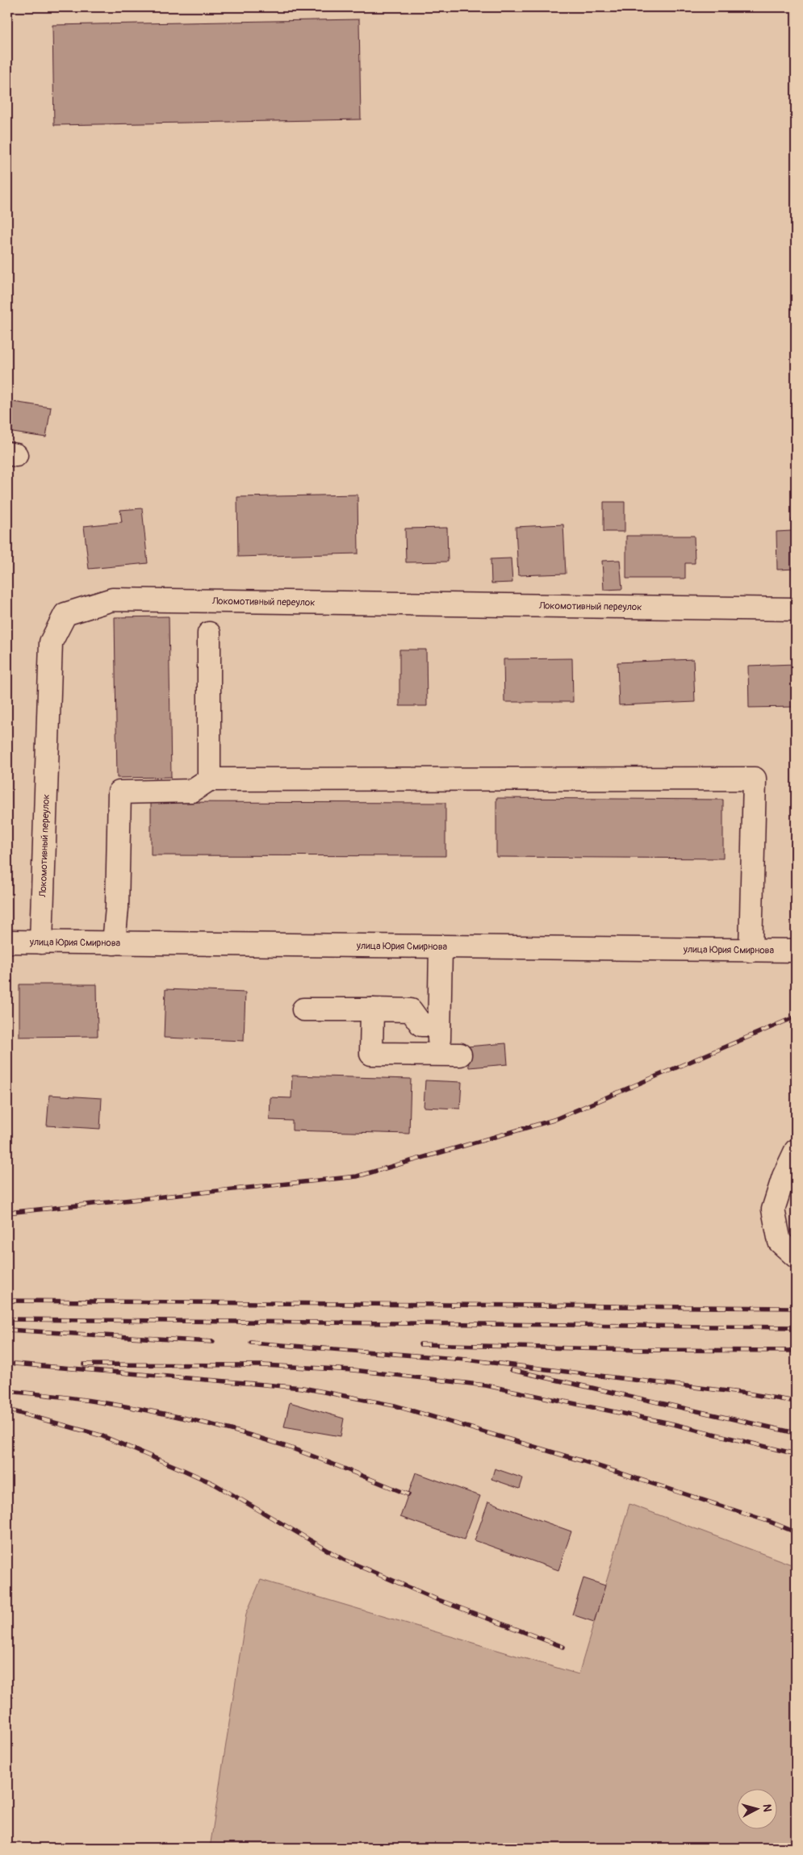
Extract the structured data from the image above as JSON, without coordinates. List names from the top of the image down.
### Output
{
  "streets": {
    "main road": ["Локомотивный переулок", "улица Юрия Смирнова"]
  },
  "crossings": [
    ["Локомотивный переулок", "улица Юрия Смирнова"]
  ],
  "north": "right"
}
